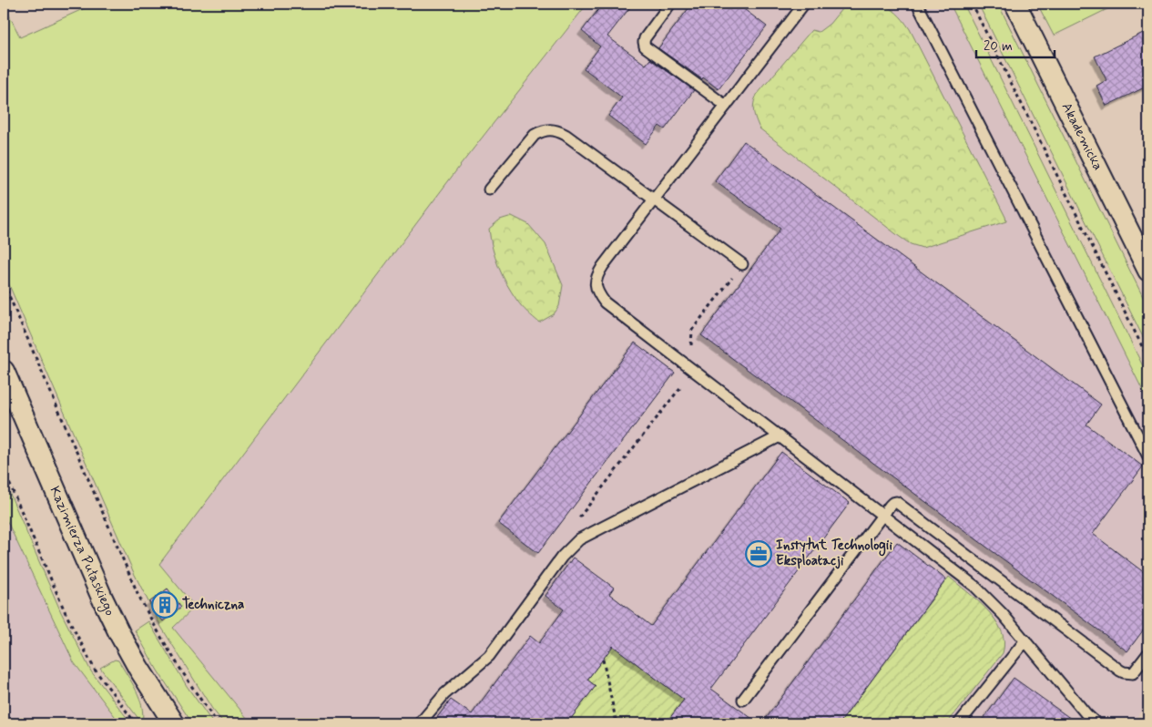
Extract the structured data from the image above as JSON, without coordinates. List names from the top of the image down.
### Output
{
  "streets": {
    "street": ["Akademicka", "Kazimierza Pułaskiego"]
  },
  "places": {
    "office": ["Instytut Technologii Eksploatacji"],
    "building": ["Techniczna"]
  },
  "scale_bar": "20 m"
}
